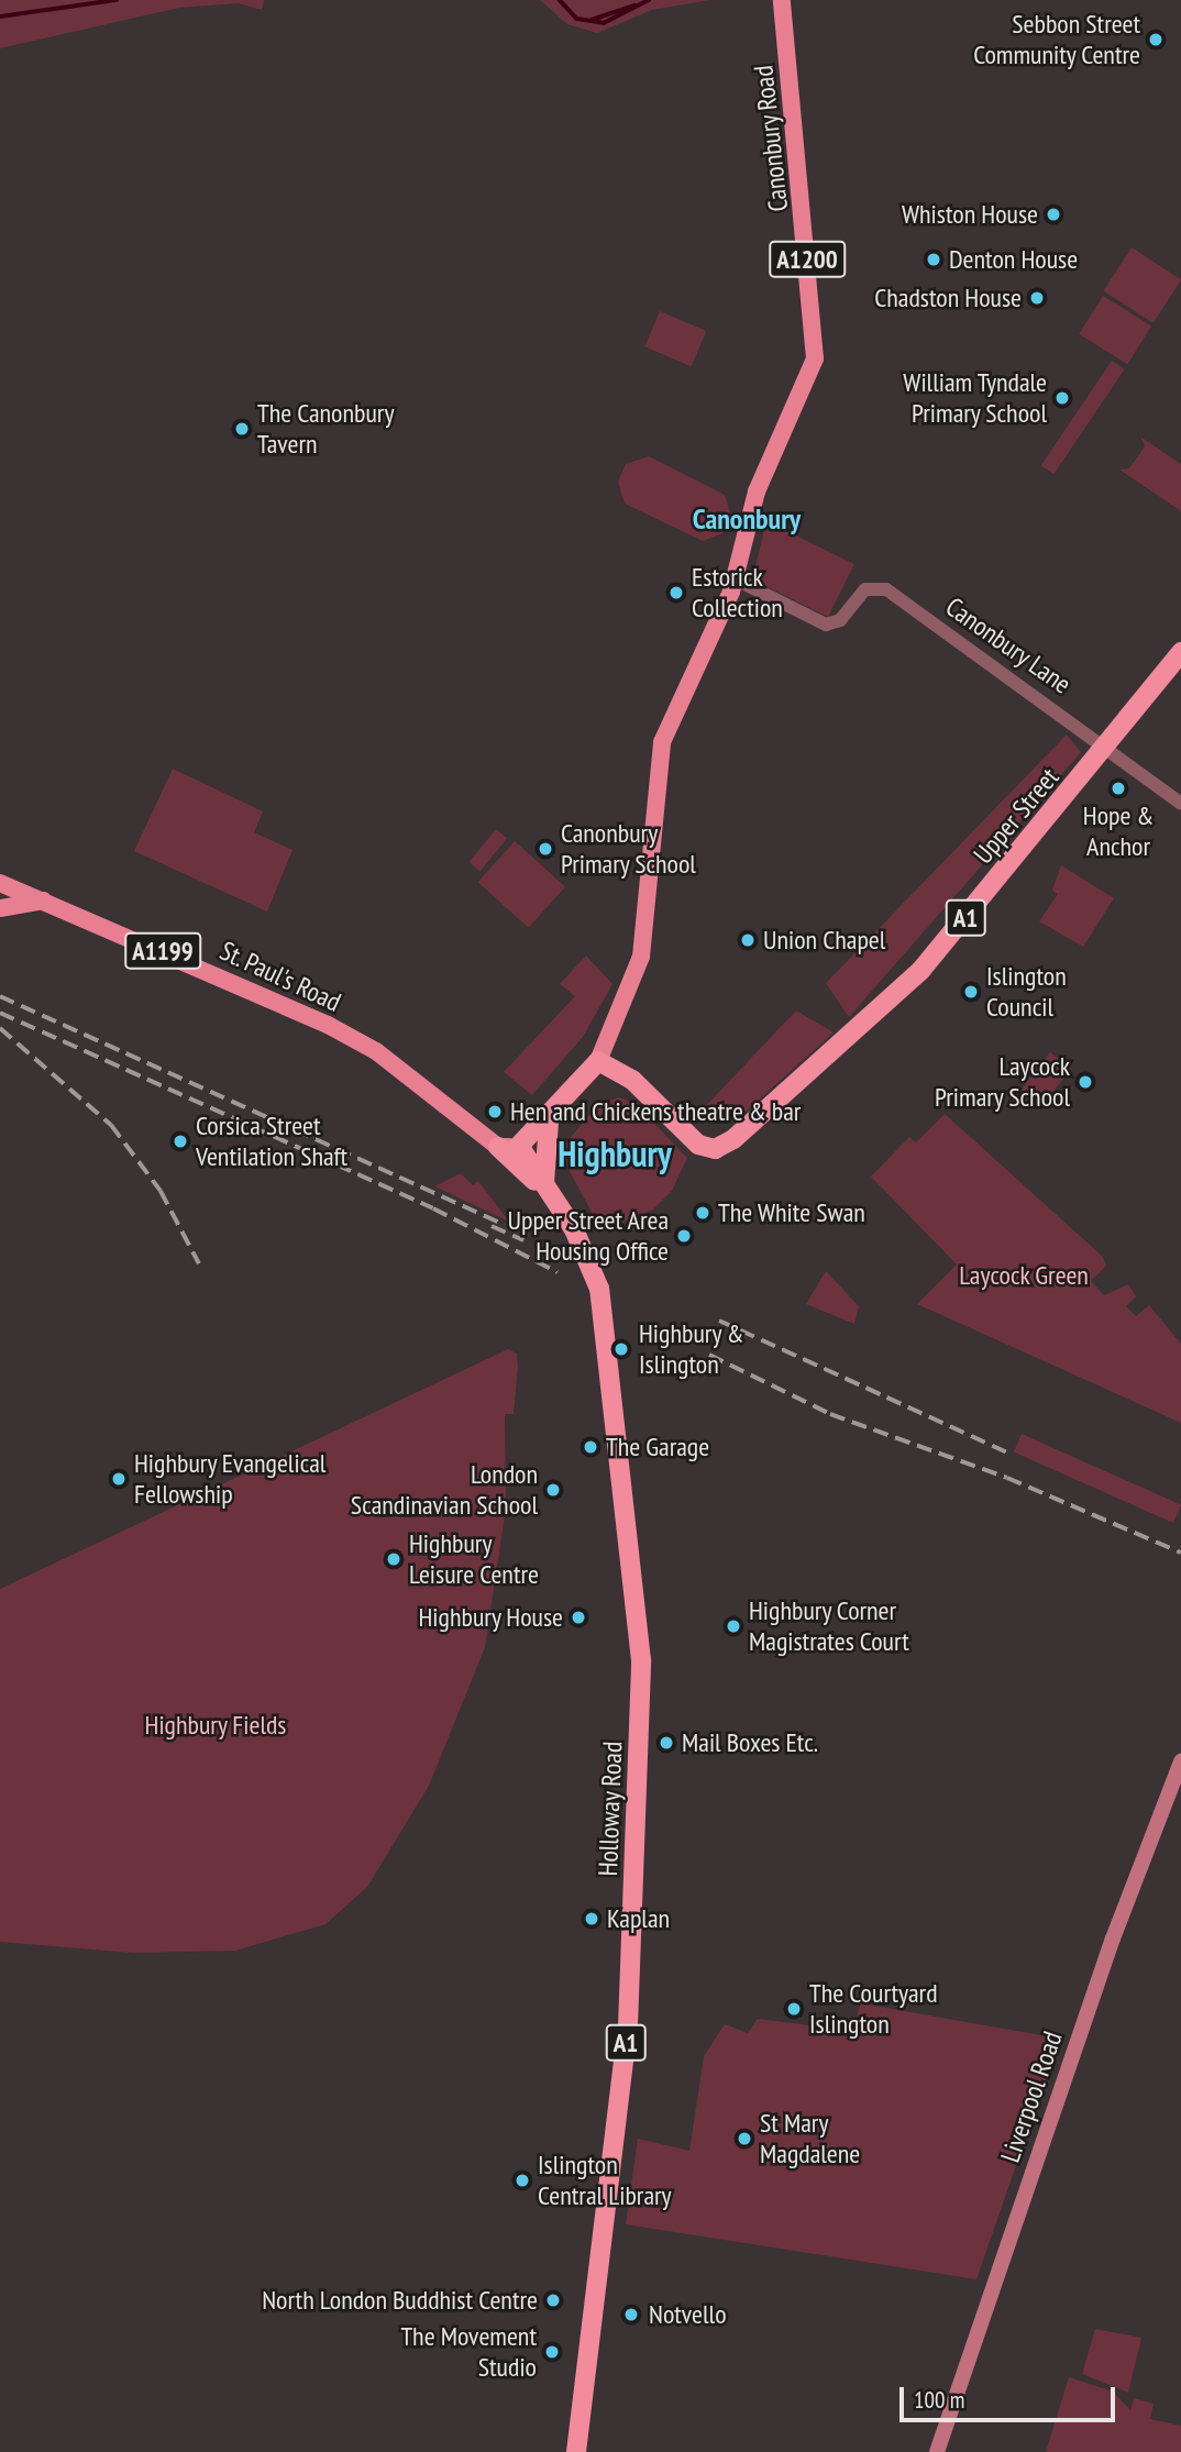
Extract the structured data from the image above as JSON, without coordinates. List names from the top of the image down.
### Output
{
  "streets": {
    "highway": [
      "Upper Street",
      "A1",
      "A1199",
      "Holloway Road"
    ],
    "main road": [
      "Canonbury Road",
      "A1200",
      "St. Paul's Road",
      "Liverpool Road"
    ],
    "street": ["Canonbury Lane"]
  },
  "crossings": [
    ["Canonbury Road", "Canonbury Lane"],
    ["Canonbury Road", "Upper Street"],
    ["Canonbury Lane", "Upper Street"],
    ["A1199", "St. Paul's Road"],
    ["A1199", "Holloway Road"]
  ],
  "districts": ["Canonbury", "Highbury"],
  "parks": ["Laycock Green", "Highbury Fields"],
  "places": [
    "Sebbon Street Community Centre",
    "Whiston House",
    "Denton House",
    "Chadston House",
    "William Tyndale Primary School",
    "The Canonbury Tavern",
    "Estorick Collection",
    "Hope & Anchor",
    "Canonbury Primary School",
    "Union Chapel",
    "Islington Council",
    "Laycock Primary School",
    "Hen and Chickens theatre & bar",
    "Corsica Street Ventilation Shaft",
    "The White Swan",
    "Upper Street Area Housing Office",
    "Highbury & Islington",
    "The Garage",
    "Highbury Evangelical Fellowship",
    "London Scandinavian School",
    "Highbury Leisure Centre",
    "Highbury House",
    "Highbury Corner Magistrates Court",
    "Mail Boxes Etc.",
    "Kaplan",
    "The Courtyard Islington",
    "St Mary Magdalene",
    "Islington Central Library",
    "North London Buddhist Centre",
    "Notvello",
    "The Movement Studio"
  ],
  "scale_bar": "100 m"
}
